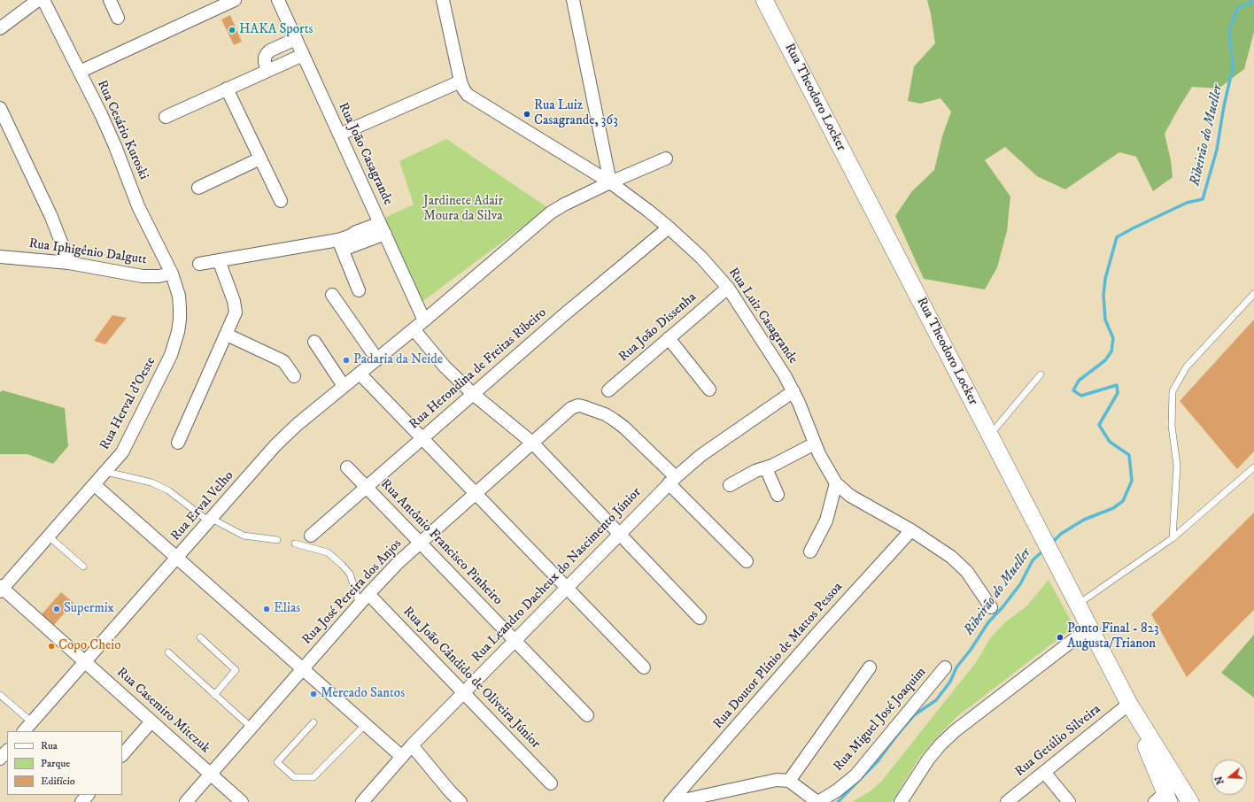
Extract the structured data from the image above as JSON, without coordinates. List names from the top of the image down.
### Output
{
  "streets": {
    "main road": ["Rua Theodoro Locker"],
    "street": [
      "Rua Cesário Kuroski",
      "Rua João Casagrande",
      "Rua Iphigênio Dalgutt",
      "Rua Luiz Casagrande",
      "Rua João Dissenha",
      "Rua Herondina de Freitas Ribeiro",
      "Rua Herval d'Oeste",
      "Rua Erval Velho",
      "Rua Antônio Francisco Pinheiro",
      "Rua Leandro Dacheux do Nascimento Júnior",
      "Rua José Pereira dos Anjos",
      "Rua Doutor Plínio de Mattos Pessoa",
      "Rua João Cândido de Oliveira Júnior",
      "Rua Casemiro Mitczuk",
      "Rua Miguel José Joaquim",
      "Rua Getúlio Silveira"
    ]
  },
  "crossings": [
    ["Rua Theodoro Locker", "Rua Getúlio Silveira"],
    ["Rua Cesário Kuroski", "Rua Iphigênio Dalgutt"],
    ["Rua Cesário Kuroski", "Rua Herval d'Oeste"],
    ["Rua João Casagrande", "Rua Erval Velho"],
    ["Rua Iphigênio Dalgutt", "Rua Herval d'Oeste"],
    ["Rua Luiz Casagrande", "Rua João Dissenha"],
    ["Rua Luiz Casagrande", "Rua Herondina de Freitas Ribeiro"],
    ["Rua Luiz Casagrande", "Rua Erval Velho"],
    ["Rua Luiz Casagrande", "Rua Leandro Dacheux do Nascimento Júnior"],
    ["Rua Luiz Casagrande", "Rua Doutor Plínio de Mattos Pessoa"],
    ["Rua Herondina de Freitas Ribeiro", "Rua Antônio Francisco Pinheiro"],
    ["Rua Herval d'Oeste", "Rua Casemiro Mitczuk"],
    ["Rua Erval Velho", "Rua Casemiro Mitczuk"],
    ["Rua Antônio Francisco Pinheiro", "Rua Leandro Dacheux do Nascimento Júnior"],
    ["Rua Antônio Francisco Pinheiro", "Rua José Pereira dos Anjos"],
    ["Rua Leandro Dacheux do Nascimento Júnior", "Rua José Pereira dos Anjos"],
    ["Rua Leandro Dacheux do Nascimento Júnior", "Rua João Cândido de Oliveira Júnior"],
    ["Rua José Pereira dos Anjos", "Rua João Cândido de Oliveira Júnior"],
    ["Rua José Pereira dos Anjos", "Rua Casemiro Mitczuk"]
  ],
  "water": ["Ribeirão do Mueller"],
  "parks": ["Jardinete Adair Moura da Silva"],
  "places": [
    "HAKA Sports",
    "Rua Luiz Casagrande, 363",
    "Padaria da Neide",
    "Supermix",
    "Elias",
    "Ponto Final - 823 Augusta/Trianon",
    "Copo Cheio",
    "Mercado Santos"
  ],
  "legend": ["Rua", "Parque", "Edifício"],
  "north": "left"
}
